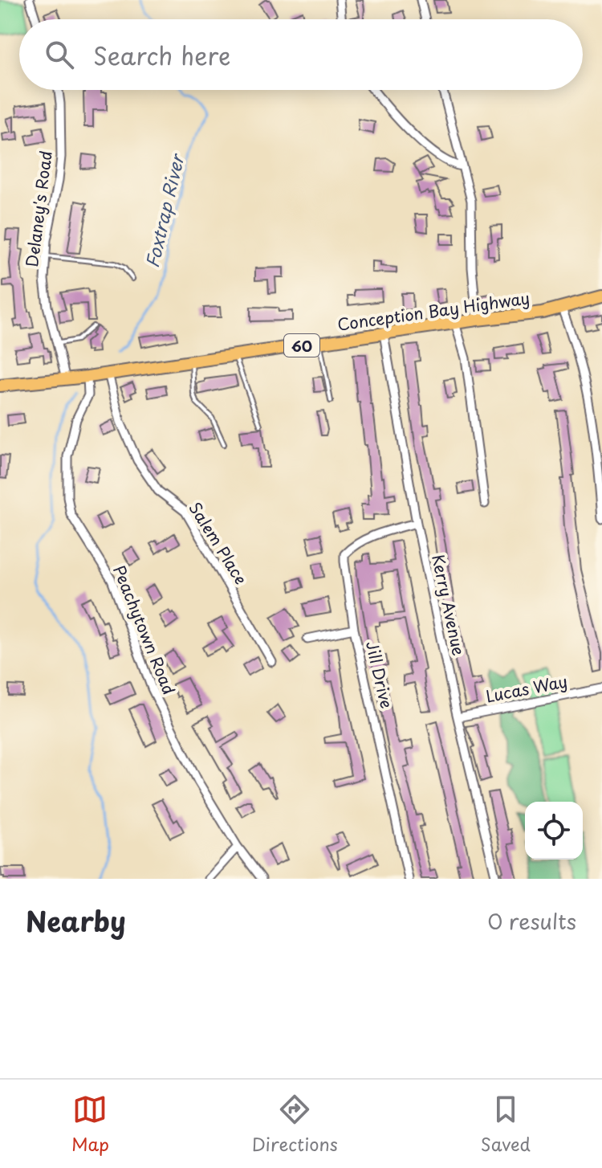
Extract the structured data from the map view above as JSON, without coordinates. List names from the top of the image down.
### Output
{
  "streets": {
    "main road": ["Conception Bay Highway", "60"],
    "street": [
      "Delaney's Road",
      "Salem Place",
      "Kerry Avenue",
      "Peachytown Road",
      "Jill Drive",
      "Lucas Way"
    ]
  },
  "crossings": [
    ["Delaney's Road", "Conception Bay Highway"],
    ["Conception Bay Highway", "Salem Place"],
    ["Conception Bay Highway", "Kerry Avenue"],
    ["Conception Bay Highway", "Peachytown Road"],
    ["Kerry Avenue", "Jill Drive"],
    ["Kerry Avenue", "Lucas Way"]
  ],
  "water": ["Foxtrap River"],
  "page": {
    "search": "Search here",
    "heading": ["Nearby", "0 results"],
    "nav": ["Map", "Directions", "Saved"]
  }
}
